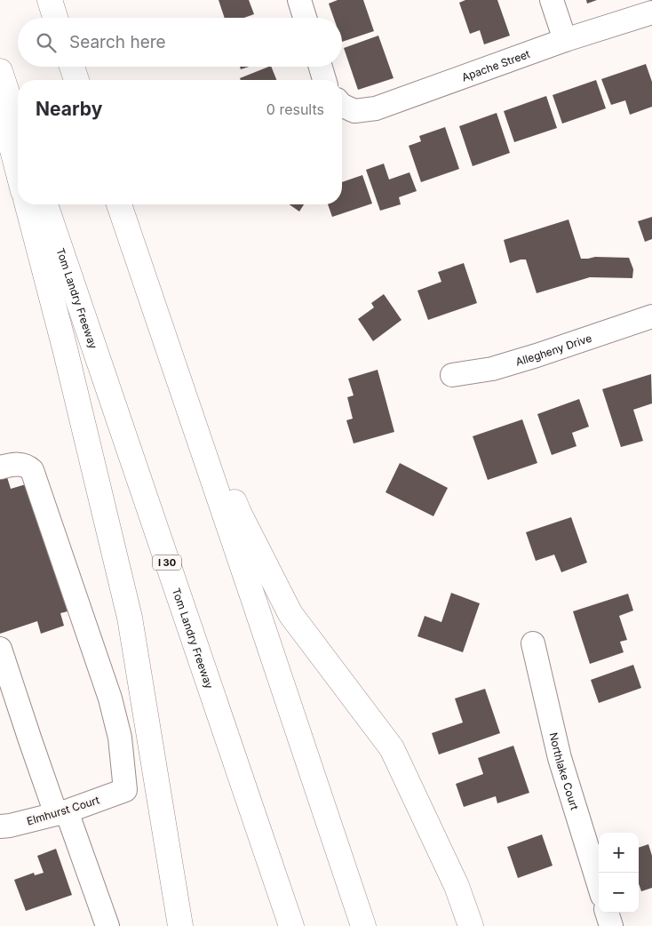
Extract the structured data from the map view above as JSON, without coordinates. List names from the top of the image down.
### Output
{
  "streets": {
    "highway": ["Tom Landry Freeway", "I 30"],
    "street": [
      "Apache Street",
      "Allegheny Drive",
      "Northlake Court",
      "Elmhurst Court"
    ]
  },
  "page": {
    "search": "Search here",
    "heading": ["Nearby", "0 results"],
    "map_buttons": ["+", "−"]
  }
}
